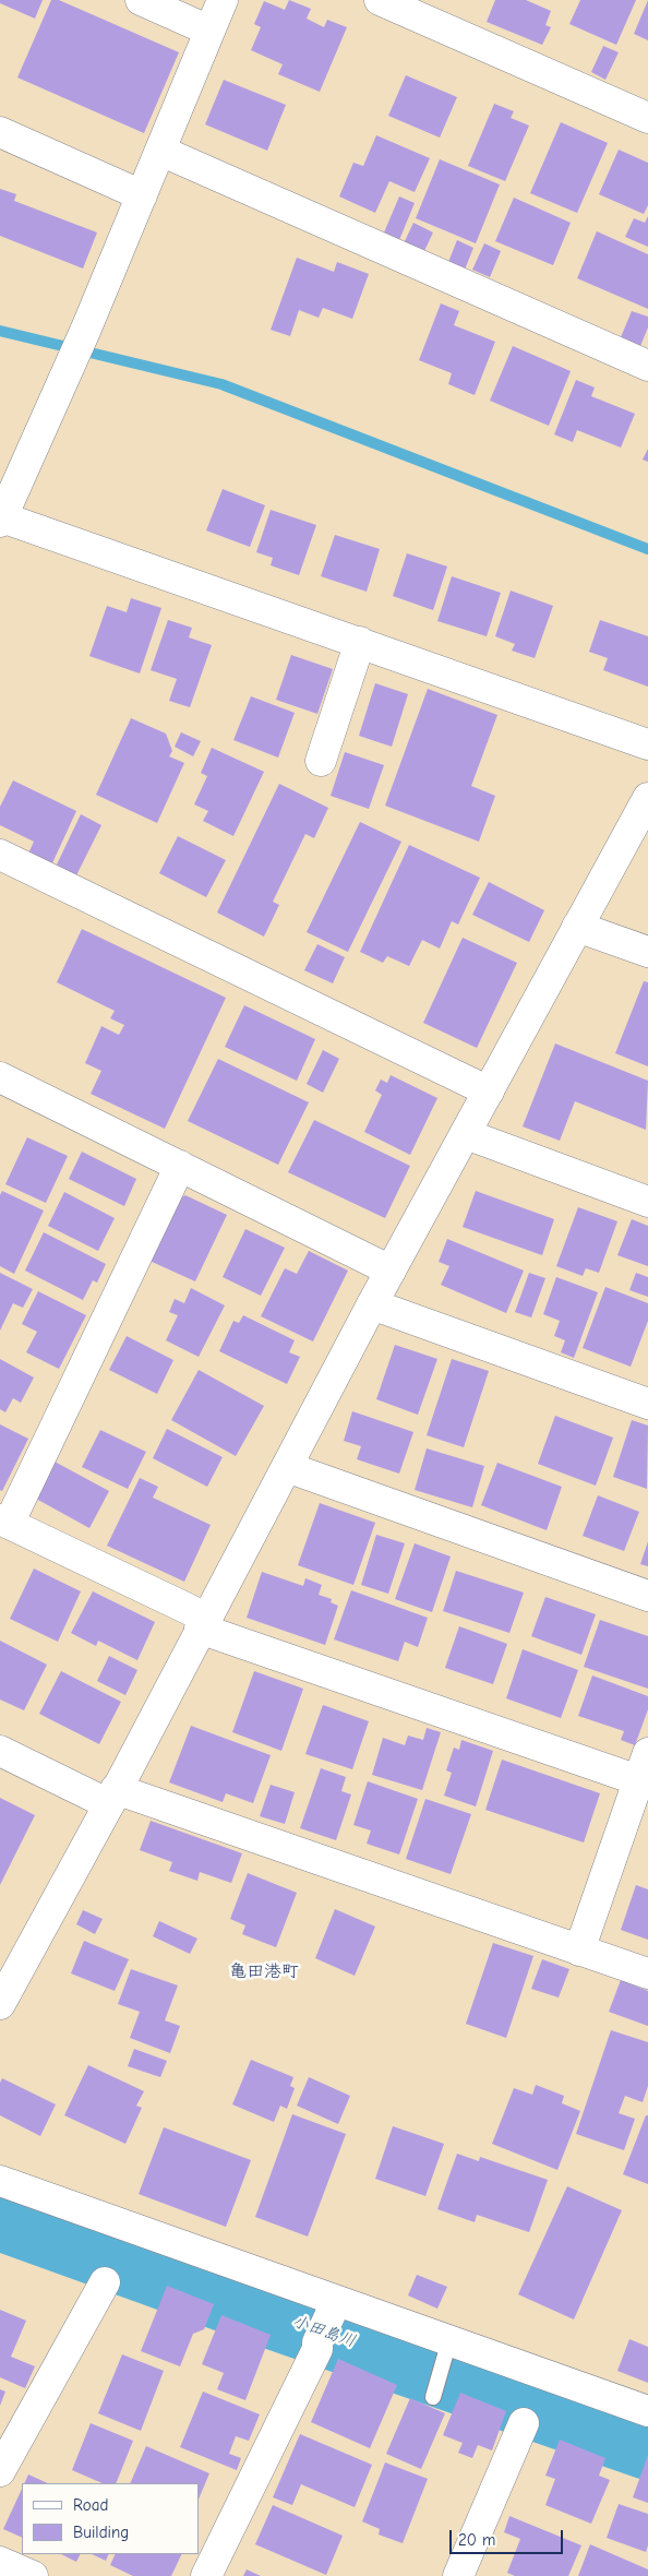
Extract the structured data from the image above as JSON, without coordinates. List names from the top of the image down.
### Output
{
  "districts": ["亀田港町"],
  "water": ["小田島川"],
  "legend": ["Road", "Building"],
  "scale_bar": "20 m"
}
